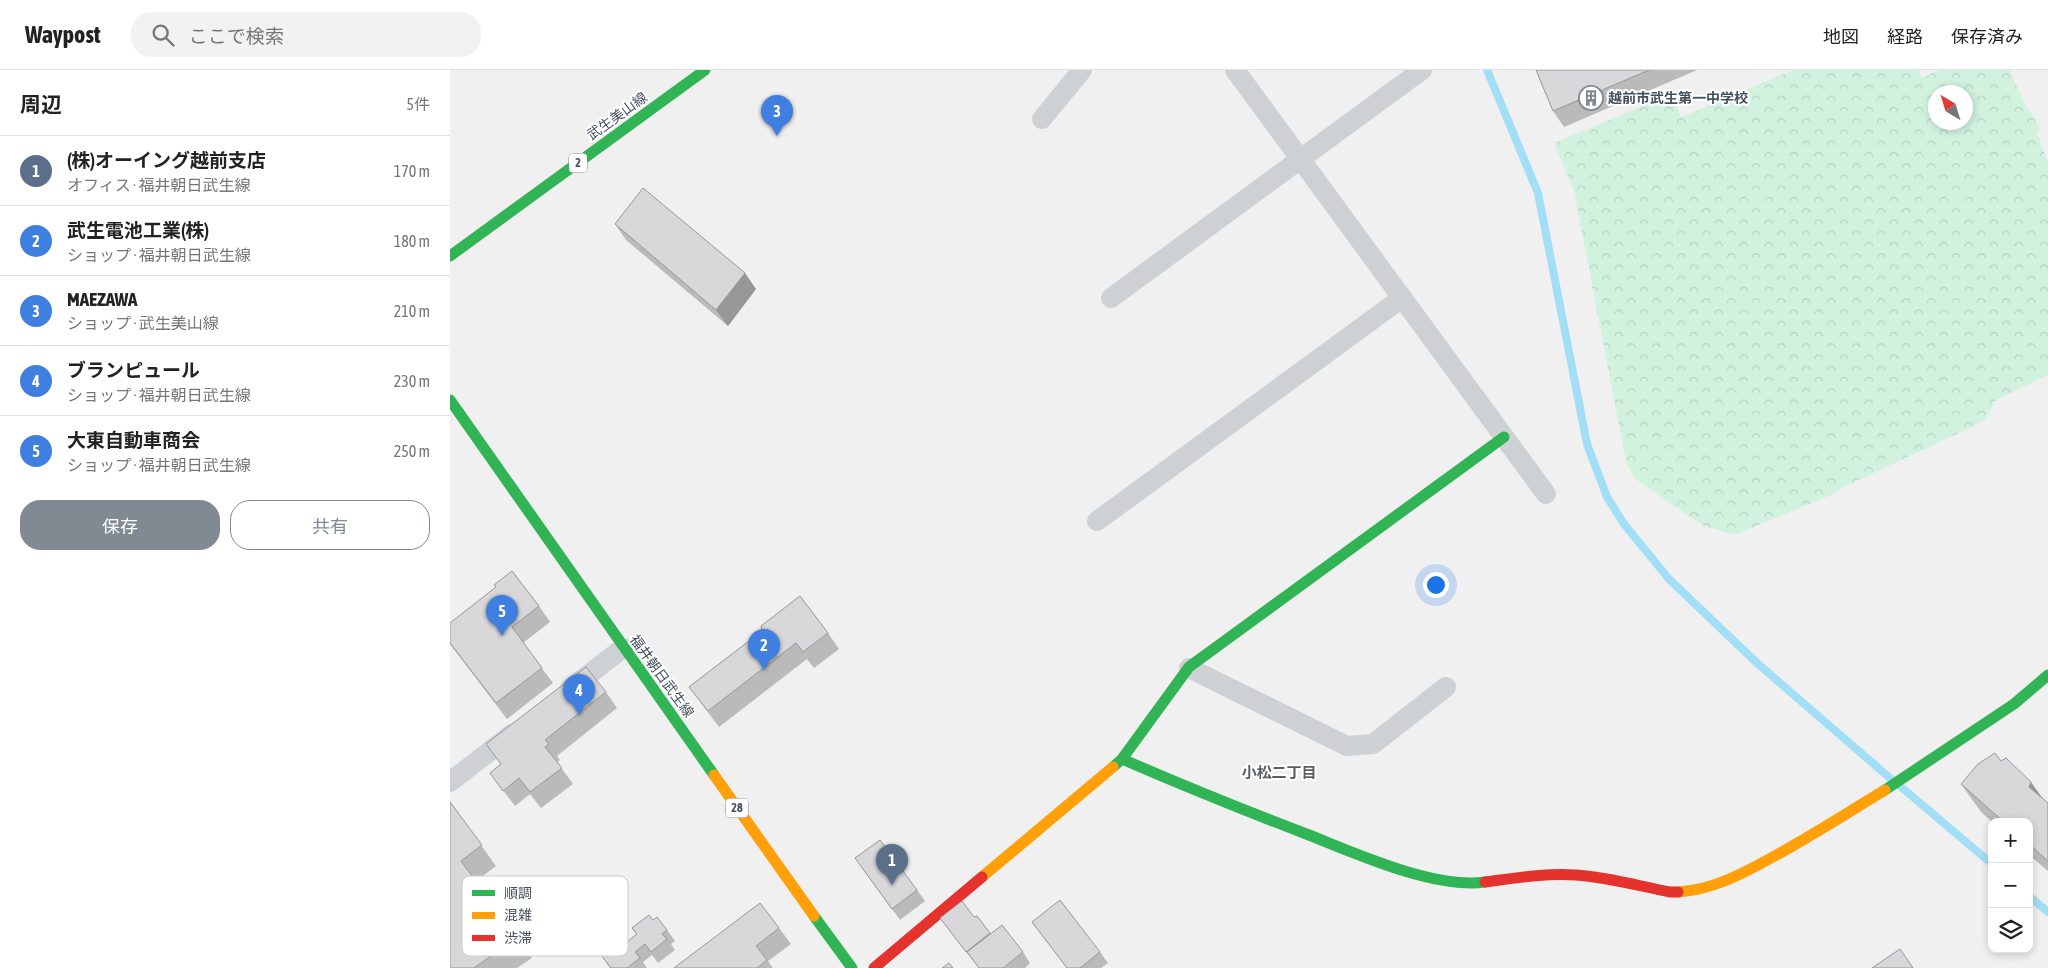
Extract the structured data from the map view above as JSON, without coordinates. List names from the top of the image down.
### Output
{
  "streets": {
    "street": [
      "武生美山線",
      "2",
      "福井朝日武生線",
      "28"
    ]
  },
  "districts": ["小松二丁目"],
  "places": {
    "building": ["越前市武生第一中学校"]
  },
  "legend": ["順調", "混雑", "渋滞"],
  "north": "top left",
  "page": {
    "header": "Waypost",
    "search": "ここで検索",
    "nav": ["地図", "経路", "保存済み"],
    "heading": ["周辺", "5件"],
    "pins": [
      "3",
      "5",
      "2",
      "4",
      "1"
    ],
    "list": [
      {
        "mark": "1",
        "name": "(株)オーイング越前支店",
        "note": "オフィス · 福井朝日武生線",
        "value": "170 m"
      },
      {
        "mark": "2",
        "name": "武生電池工業(株)",
        "note": "ショップ · 福井朝日武生線",
        "value": "180 m"
      },
      {
        "mark": "3",
        "name": "MAEZAWA",
        "note": "ショップ · 武生美山線",
        "value": "210 m"
      },
      {
        "mark": "4",
        "name": "ブランピュール",
        "note": "ショップ · 福井朝日武生線",
        "value": "230 m"
      },
      {
        "mark": "5",
        "name": "大東自動車商会",
        "note": "ショップ · 福井朝日武生線",
        "value": "250 m"
      }
    ],
    "buttons": ["保存", "共有"],
    "map_buttons": ["+", "−"]
  }
}
